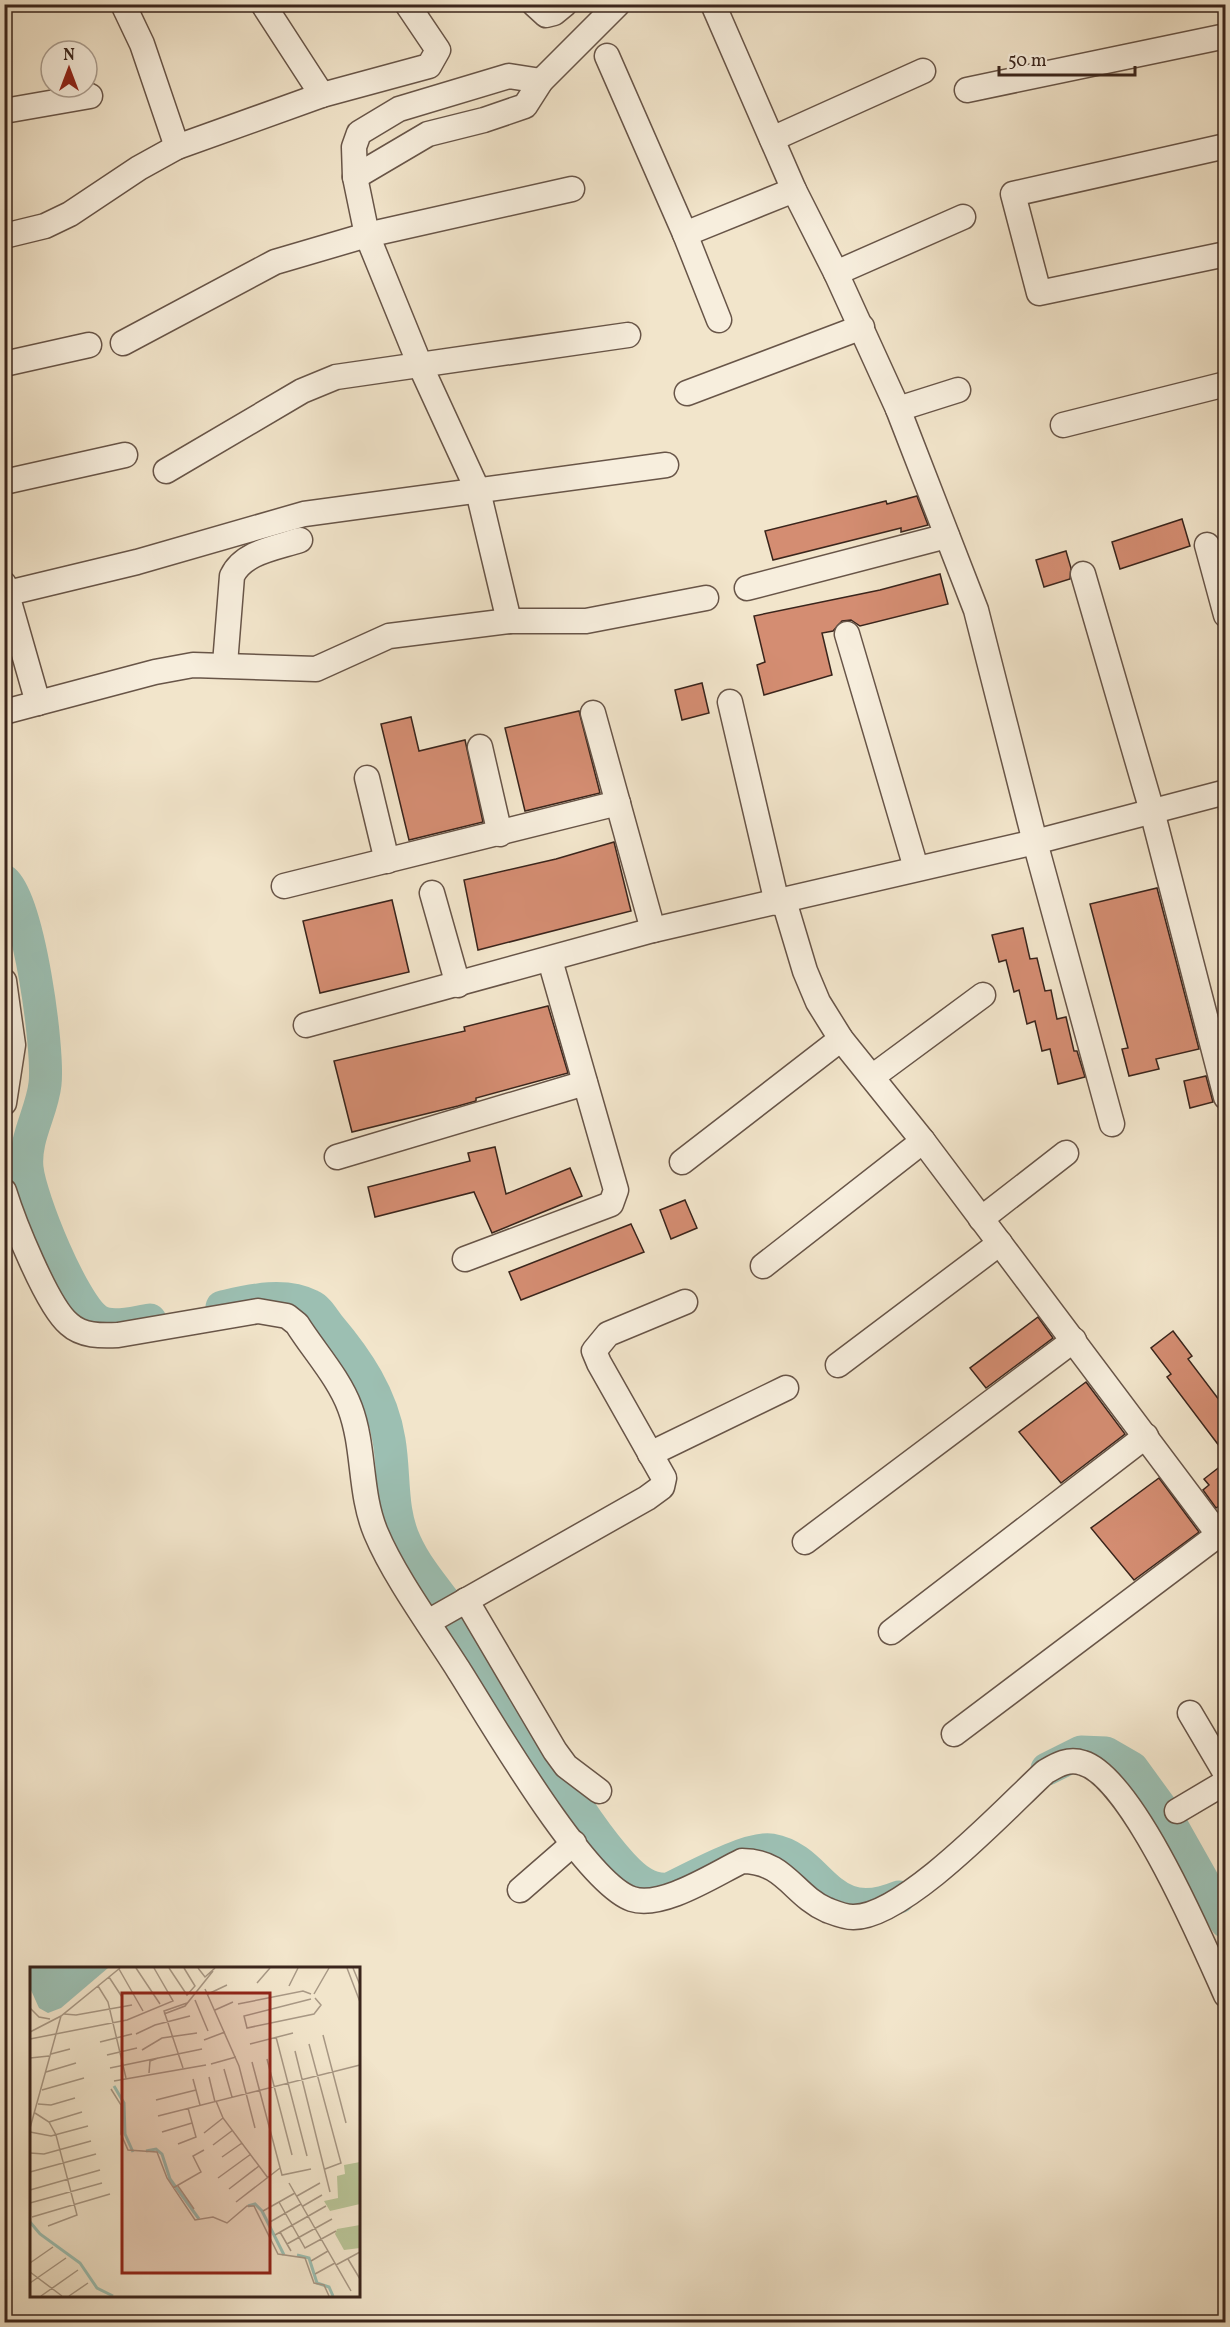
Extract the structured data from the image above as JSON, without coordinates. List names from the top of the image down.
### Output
{
  "scale_bar": "50 m",
  "north": "top"
}
